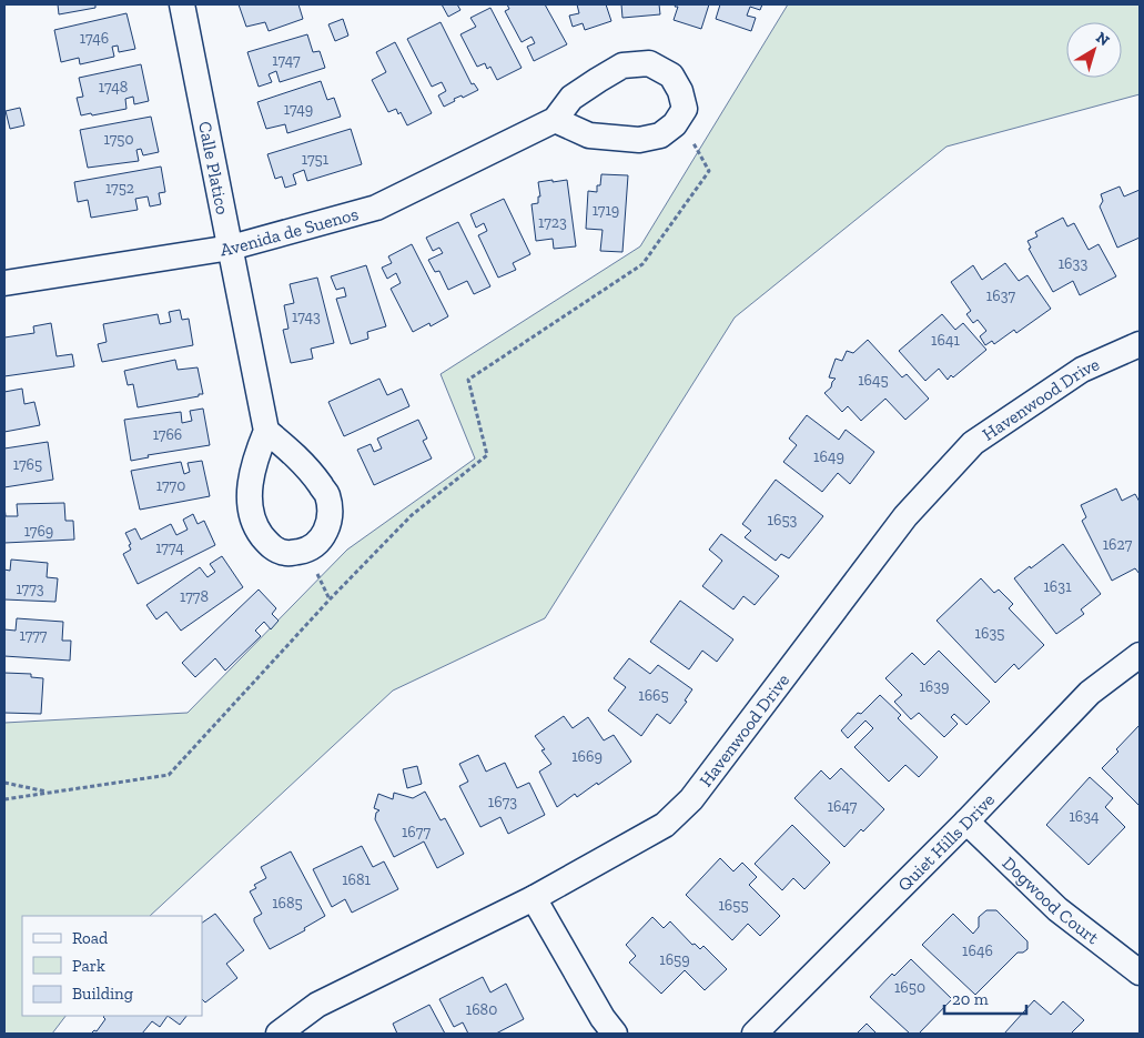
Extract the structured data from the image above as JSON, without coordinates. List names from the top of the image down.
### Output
{
  "streets": {
    "street": [
      "Calle Platico",
      "Avenida de Suenos",
      "Havenwood Drive",
      "Quiet Hills Drive",
      "Dogwood Court"
    ]
  },
  "crossings": [
    ["Calle Platico", "Avenida de Suenos"],
    ["Quiet Hills Drive", "Dogwood Court"]
  ],
  "house_numbers": [
    "1746",
    "1747",
    "1748",
    "1749",
    "1750",
    "1751",
    "1752",
    "1719",
    "1723",
    "1633",
    "1637",
    "1743",
    "1641",
    "1645",
    "1766",
    "1649",
    "1765",
    "1770",
    "1653",
    "1769",
    "1627",
    "1774",
    "1631",
    "1773",
    "1778",
    "1635",
    "1777",
    "1639",
    "1665",
    "1669",
    "1673",
    "1647",
    "1634",
    "1677",
    "1681",
    "1685",
    "1655",
    "1646",
    "1659",
    "1650",
    "1680"
  ],
  "legend": ["Road", "Park", "Building"],
  "scale_bar": "20 m",
  "north": "top right"
}
